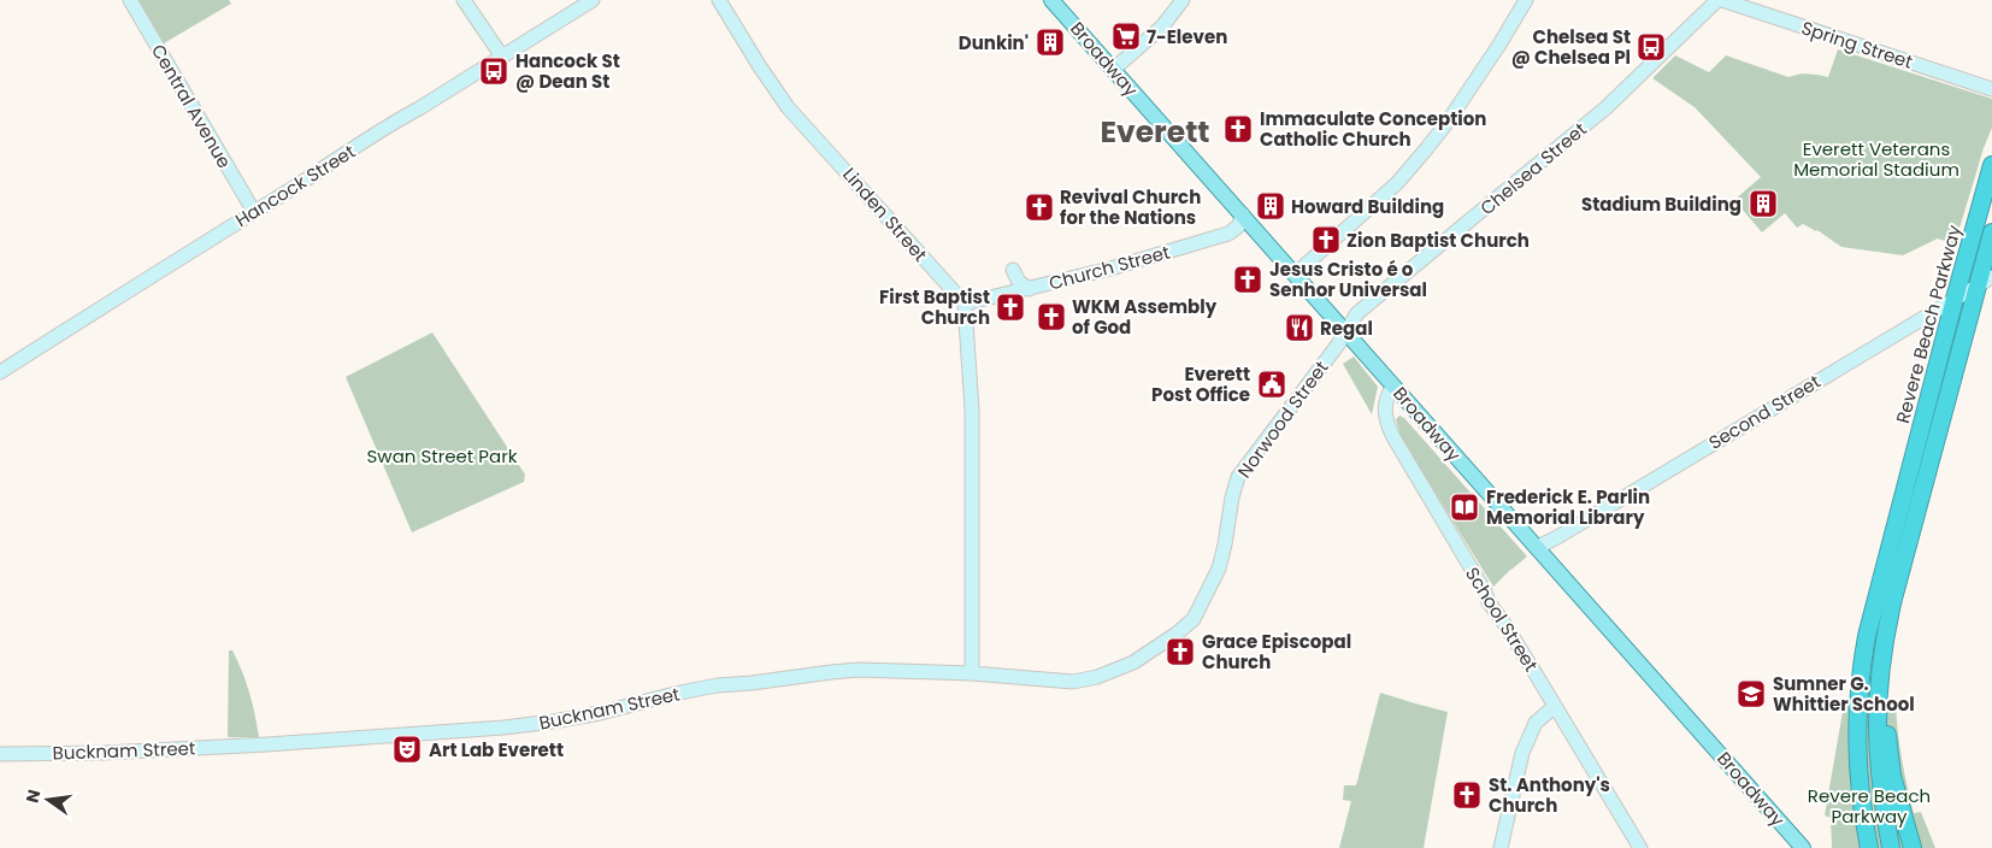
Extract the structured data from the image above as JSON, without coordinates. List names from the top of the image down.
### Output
{
  "streets": {
    "highway": ["Revere Beach Parkway"],
    "main road": ["Broadway"],
    "street": [
      "Spring Street",
      "Central Avenue",
      "Chelsea Street",
      "Hancock Street",
      "Linden Street",
      "Church Street",
      "Second Street",
      "Norwood Street",
      "School Street",
      "Bucknam Street"
    ]
  },
  "crossings": [
    ["Broadway", "Chelsea Street"],
    ["Broadway", "Church Street"],
    ["Broadway", "Second Street"],
    ["Broadway", "Norwood Street"],
    ["Broadway", "School Street"],
    ["Central Avenue", "Hancock Street"],
    ["Chelsea Street", "Norwood Street"],
    ["Linden Street", "Church Street"],
    ["Revere Beach Parkway", "Second Street"],
    ["Norwood Street", "Bucknam Street"]
  ],
  "districts": ["Everett"],
  "parks": ["Everett Veterans Memorial Stadium", "Swan Street Park", "Revere Beach Parkway"],
  "places": {
    "supermarket": ["7-Eleven"],
    "building": ["Dunkin'", "Stadium Building", "Howard Building"],
    "bus stop": ["Chelsea St @ Chelsea Pl", "Hancock St @ Dean St"],
    "church": [
      "Immaculate Conception Catholic Church",
      "Revival Church for the Nations",
      "Zion Baptist Church",
      "Jesus Cristo é o Senhor Universal",
      "First Baptist Church",
      "WKM Assembly of God",
      "Grace Episcopal Church",
      "St. Anthony's Church"
    ],
    "restaurant": ["Regal"],
    "public building": ["Everett Post Office"],
    "library": ["Frederick E. Parlin Memorial Library"],
    "school or university": ["Sumner G. Whittier School"],
    "theatre": ["Art Lab Everett"]
  },
  "north": "left"
}
